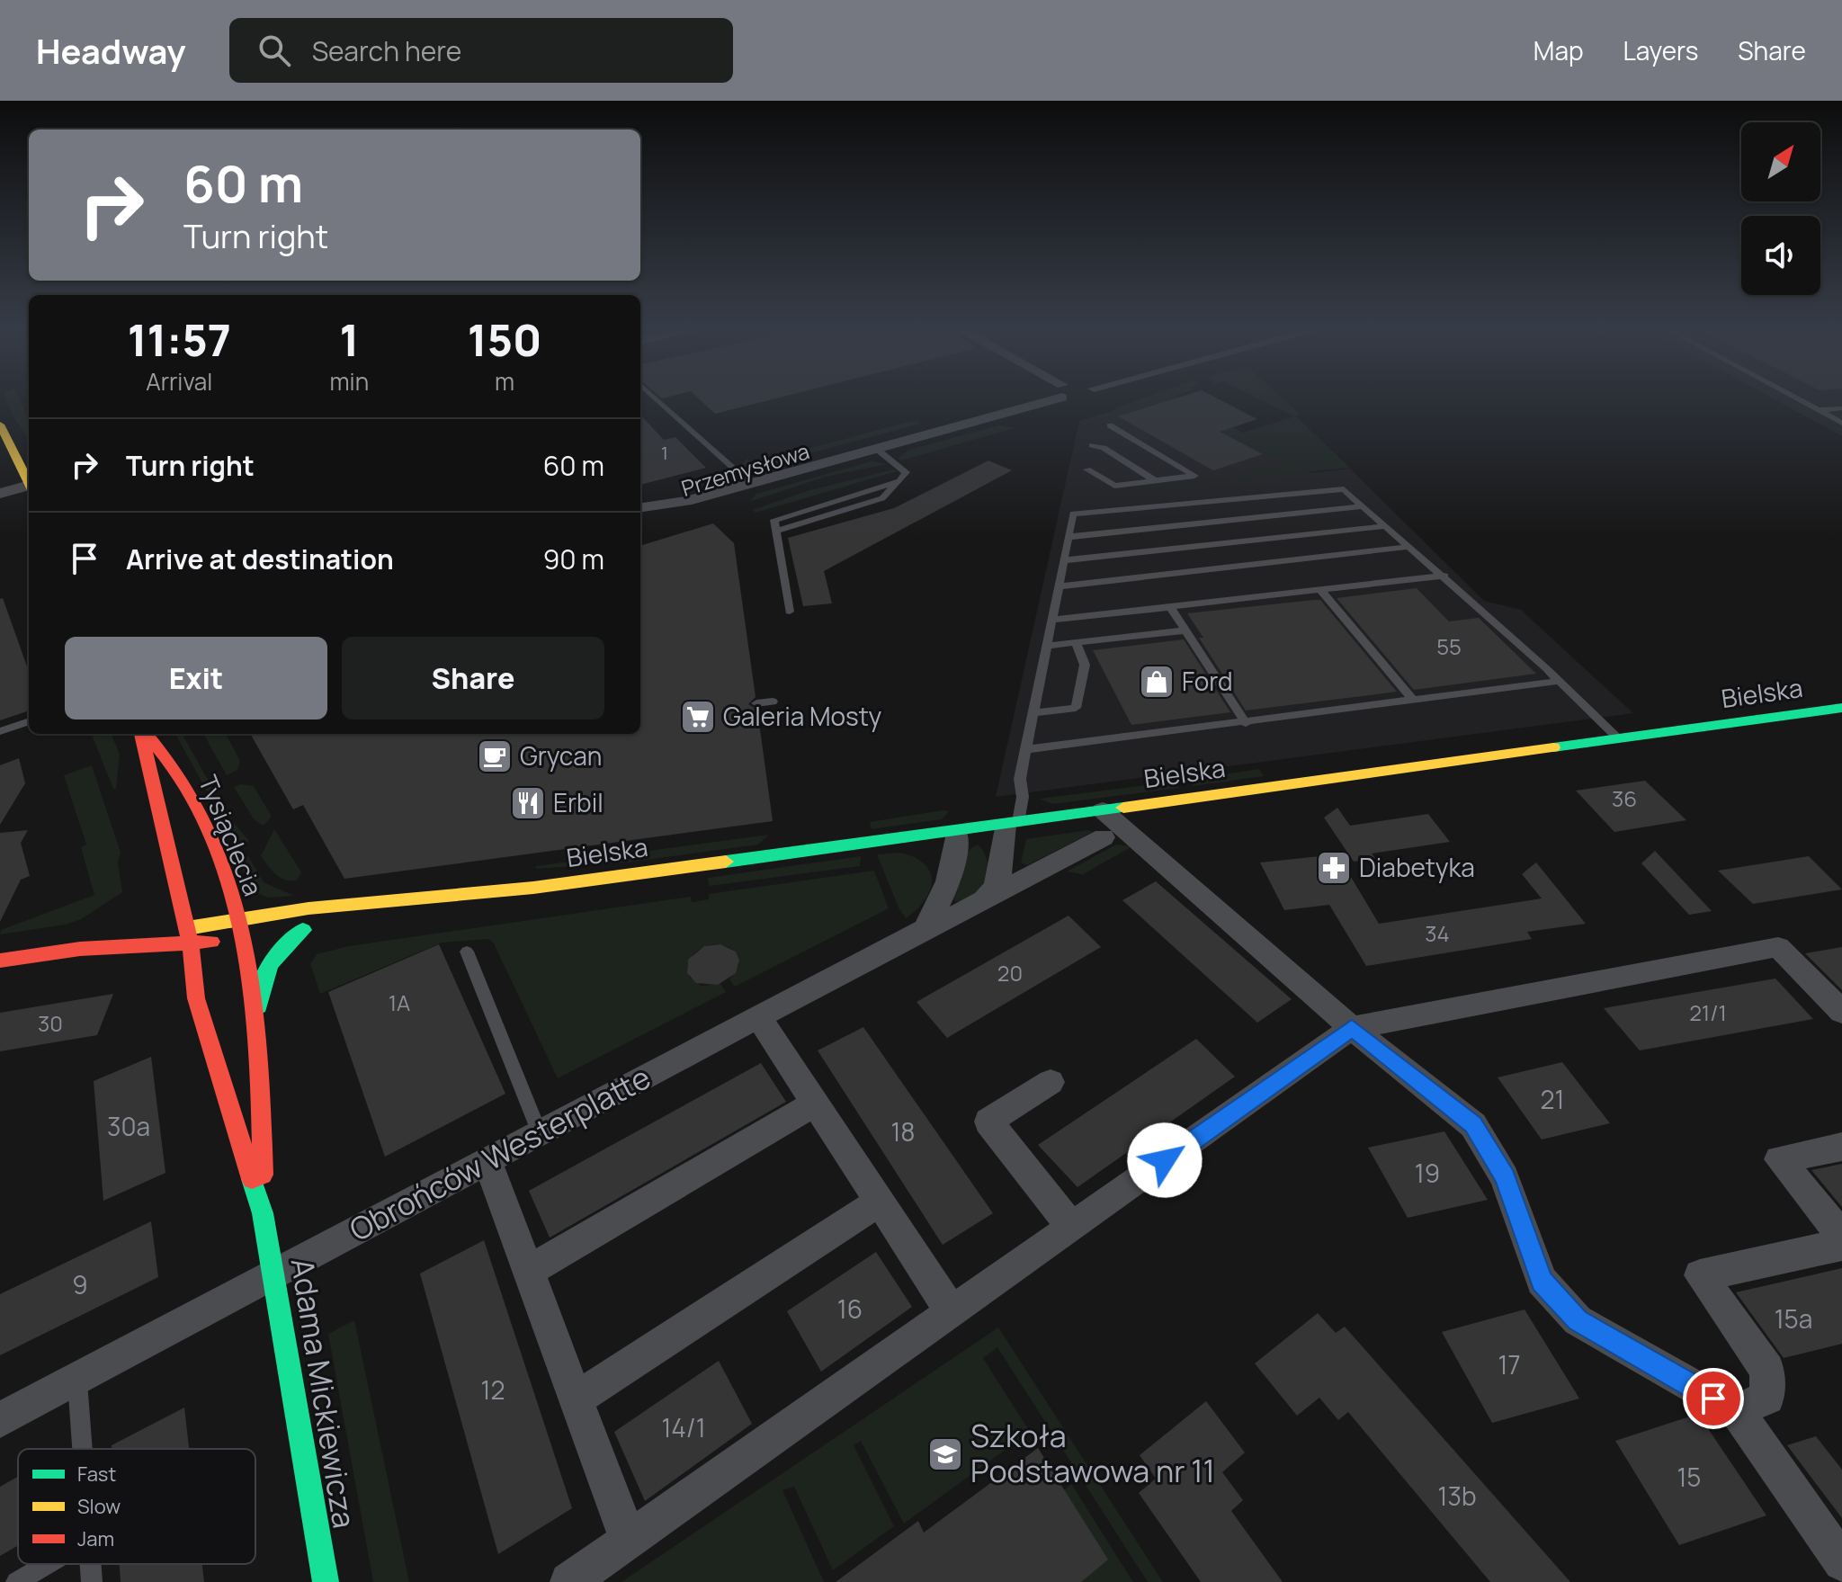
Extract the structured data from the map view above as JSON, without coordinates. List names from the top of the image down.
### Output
{
  "streets": {
    "main road": ["Bielska", "Tysiąclecia", "Adama Mickiewicza"],
    "street": ["Przemysłowa", "Obrońców Westerplatte"]
  },
  "crossings": [
    ["Bielska", "Tysiąclecia"],
    ["Bielska", "Obrońców Westerplatte"],
    ["Bielska", "Adama Mickiewicza"],
    ["Tysiąclecia", "Adama Mickiewicza"],
    ["Obrońców Westerplatte", "Adama Mickiewicza"]
  ],
  "places": {
    "shop": ["Ford"],
    "supermarket": ["Galeria Mosty"],
    "cafe": ["Grycan"],
    "restaurant": ["Erbil"],
    "pharmacy": ["Diabetyka"],
    "school or university": ["Szkoła Podstawowa nr 11"]
  },
  "house_numbers": [
    "1",
    "55",
    "36",
    "34",
    "20",
    "1A",
    "21/1",
    "30",
    "21",
    "30a",
    "18",
    "19",
    "9",
    "16",
    "15a",
    "17",
    "12",
    "14/1",
    "15",
    "13b"
  ],
  "legend": ["Fast", "Slow", "Jam"],
  "north": "top right",
  "page": {
    "header": "Headway",
    "search": "Search here",
    "nav": ["Map", "Layers", "Share"],
    "turn": ["60 m", "Turn right"],
    "eta": [
      "11:57",
      "Arrival",
      "1",
      "min",
      "150",
      "m"
    ],
    "list": [
      {
        "name": "Turn right",
        "value": "60 m"
      },
      {
        "name": "Arrive at destination",
        "value": "90 m"
      }
    ],
    "buttons": ["Exit", "Share"]
  }
}
